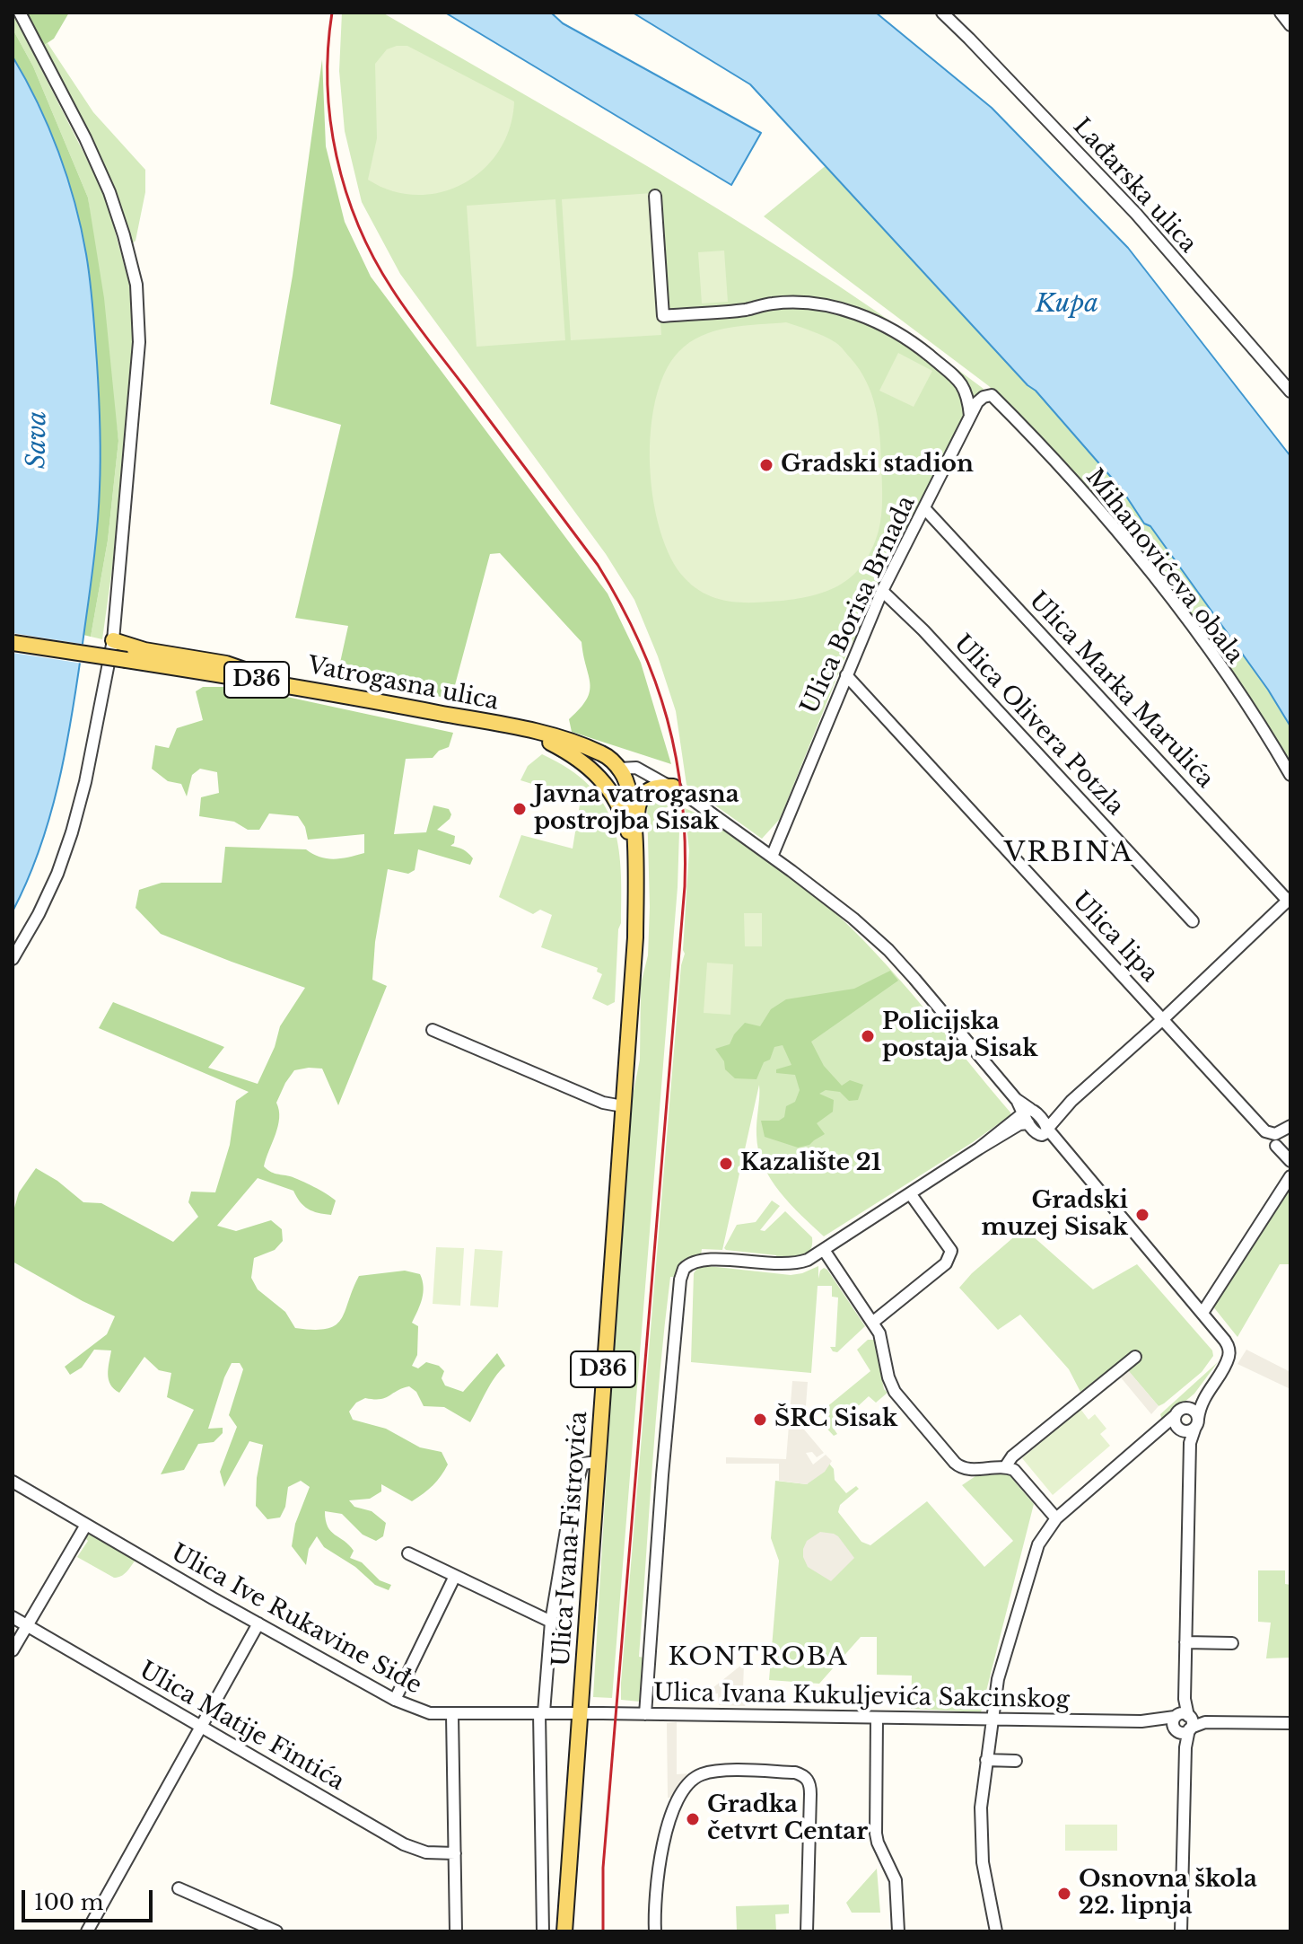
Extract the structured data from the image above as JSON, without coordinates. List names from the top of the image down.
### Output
{
  "streets": {
    "main road": ["D36", "Vatrogasna ulica", "Ulica Ivana Fistrovića"],
    "street": [
      "Lađarska ulica",
      "Mihanovićeva obala",
      "Ulica Borisa Brnada",
      "Ulica Marka Marulića",
      "Ulica Olivera Potzla",
      "Ulica lipa",
      "Ulica Ive Rukavine Siđe",
      "Ulica Ivana Kukuljevića Sakcinskog",
      "Ulica Matije Fintića"
    ]
  },
  "crossings": [
    ["Mihanovićeva obala", "Ulica Borisa Brnada"],
    ["Ulica Borisa Brnada", "Ulica Marka Marulića"],
    ["Ulica Borisa Brnada", "Ulica Olivera Potzla"],
    ["Ulica Borisa Brnada", "Ulica lipa"],
    ["D36", "Vatrogasna ulica"],
    ["D36", "Ulica Ivana Fistrovića"],
    ["Ulica Ivana Fistrovića", "Ulica Ive Rukavine Siđe"],
    ["Ulica Ivana Fistrovića", "Ulica Ivana Kukuljevića Sakcinskog"],
    ["Ulica Ive Rukavine Siđe", "Ulica Ivana Kukuljevića Sakcinskog"]
  ],
  "districts": ["VRBINA", "KONTROBA"],
  "water": ["Kupa", "Sava"],
  "places": [
    "Gradski stadion",
    "Javna vatrogasna postrojba Sisak",
    "Policijska postaja Sisak",
    "Kazalište 21",
    "Gradski muzej Sisak",
    "ŠRC Sisak",
    "Gradka četvrt Centar",
    "Osnovna škola 22. lipnja"
  ],
  "scale_bar": "100 m"
}
